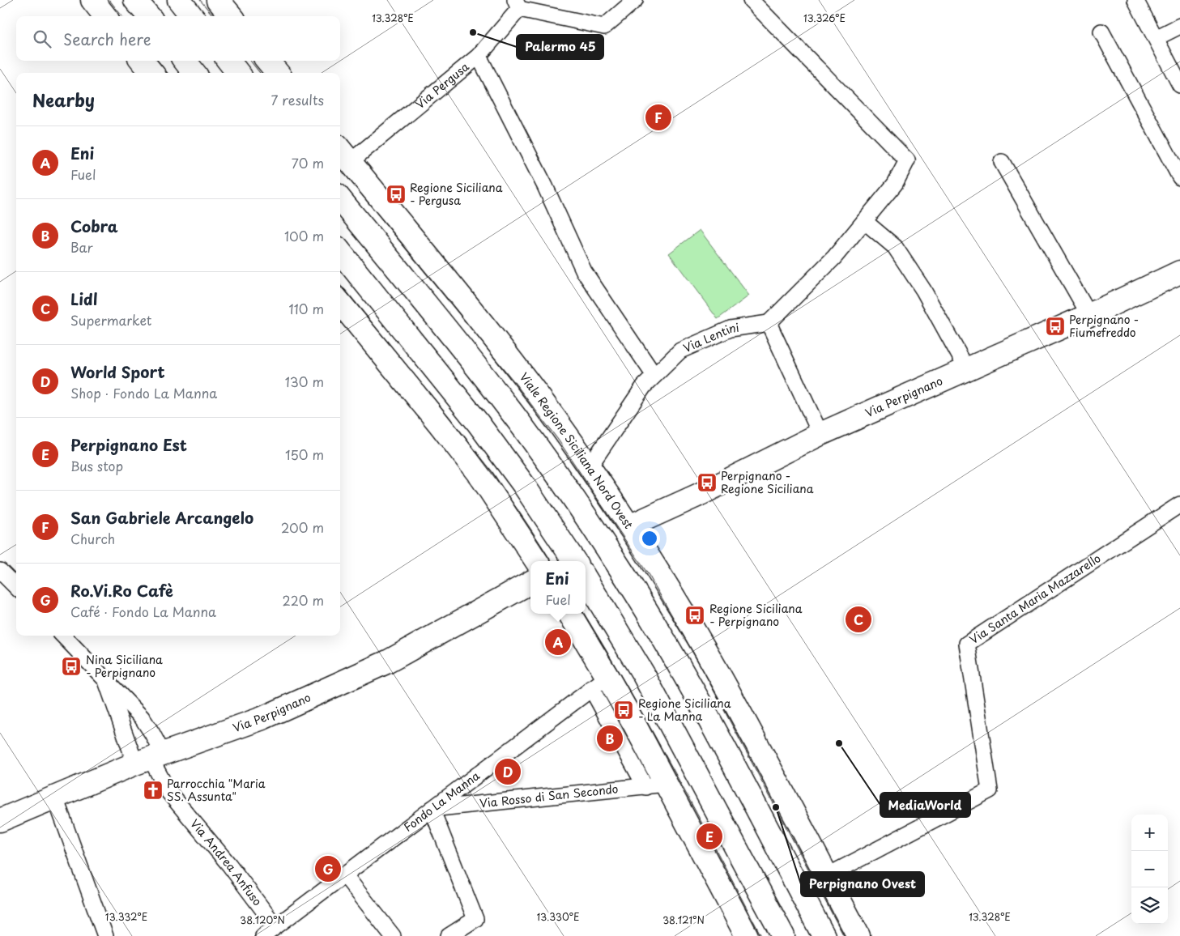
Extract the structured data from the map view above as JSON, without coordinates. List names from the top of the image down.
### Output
{
  "streets": {
    "street": [
      "Via Pergusa",
      "Via Lentini",
      "Via Perpignano",
      "Viale Regione Siciliana Nord Ovest",
      "Via Santa Maria Mazzarello",
      "Via Rosso di San Secondo",
      "Fondo La Manna",
      "Via Andrea Anfuso"
    ]
  },
  "crossings": [
    ["Via Pergusa", "Viale Regione Siciliana Nord Ovest"],
    ["Via Lentini", "Viale Regione Siciliana Nord Ovest"],
    ["Via Perpignano", "Viale Regione Siciliana Nord Ovest"],
    ["Via Perpignano", "Via Andrea Anfuso"],
    ["Viale Regione Siciliana Nord Ovest", "Via Santa Maria Mazzarello"],
    ["Via Rosso di San Secondo", "Fondo La Manna"],
    ["Fondo La Manna", "Via Andrea Anfuso"]
  ],
  "places": {
    "other": ["Palermo 45", "MediaWorld", "Perpignano Ovest"],
    "bus stop": [
      "Regione Siciliana - Pergusa",
      "Perpignano - Fiumefreddo",
      "Perpignano - Regione Siciliana",
      "Regione Siciliana - Perpignano",
      "Nina Siciliana - Perpignano",
      "Regione Siciliana - La Manna"
    ],
    "church": ["Parrocchia \"Maria SS. Assunta\""]
  },
  "page": {
    "search": "Search here",
    "heading": ["Nearby", "7 results"],
    "pins": [
      "F",
      "C",
      "A",
      "B",
      "D",
      "E",
      "G"
    ],
    "list": [
      {
        "mark": "A",
        "name": "Eni",
        "note": "Fuel",
        "value": "70 m"
      },
      {
        "mark": "B",
        "name": "Cobra",
        "note": "Bar",
        "value": "100 m"
      },
      {
        "mark": "C",
        "name": "Lidl",
        "note": "Supermarket",
        "value": "110 m"
      },
      {
        "mark": "D",
        "name": "World Sport",
        "note": "Shop · Fondo La Manna",
        "value": "130 m"
      },
      {
        "mark": "E",
        "name": "Perpignano Est",
        "note": "Bus stop",
        "value": "150 m"
      },
      {
        "mark": "F",
        "name": "San Gabriele Arcangelo",
        "note": "Church",
        "value": "200 m"
      },
      {
        "mark": "G",
        "name": "Ro.Vi.Ro Cafè",
        "note": "Café · Fondo La Manna",
        "value": "220 m"
      }
    ],
    "popup": ["Eni", "Fuel"],
    "map_buttons": ["+", "−"]
  },
  "coordinates": [
    "13.328°E",
    "13.326°E",
    "13.332°E",
    "13.330°E",
    "38.120°N",
    "38.121°N"
  ]
}
